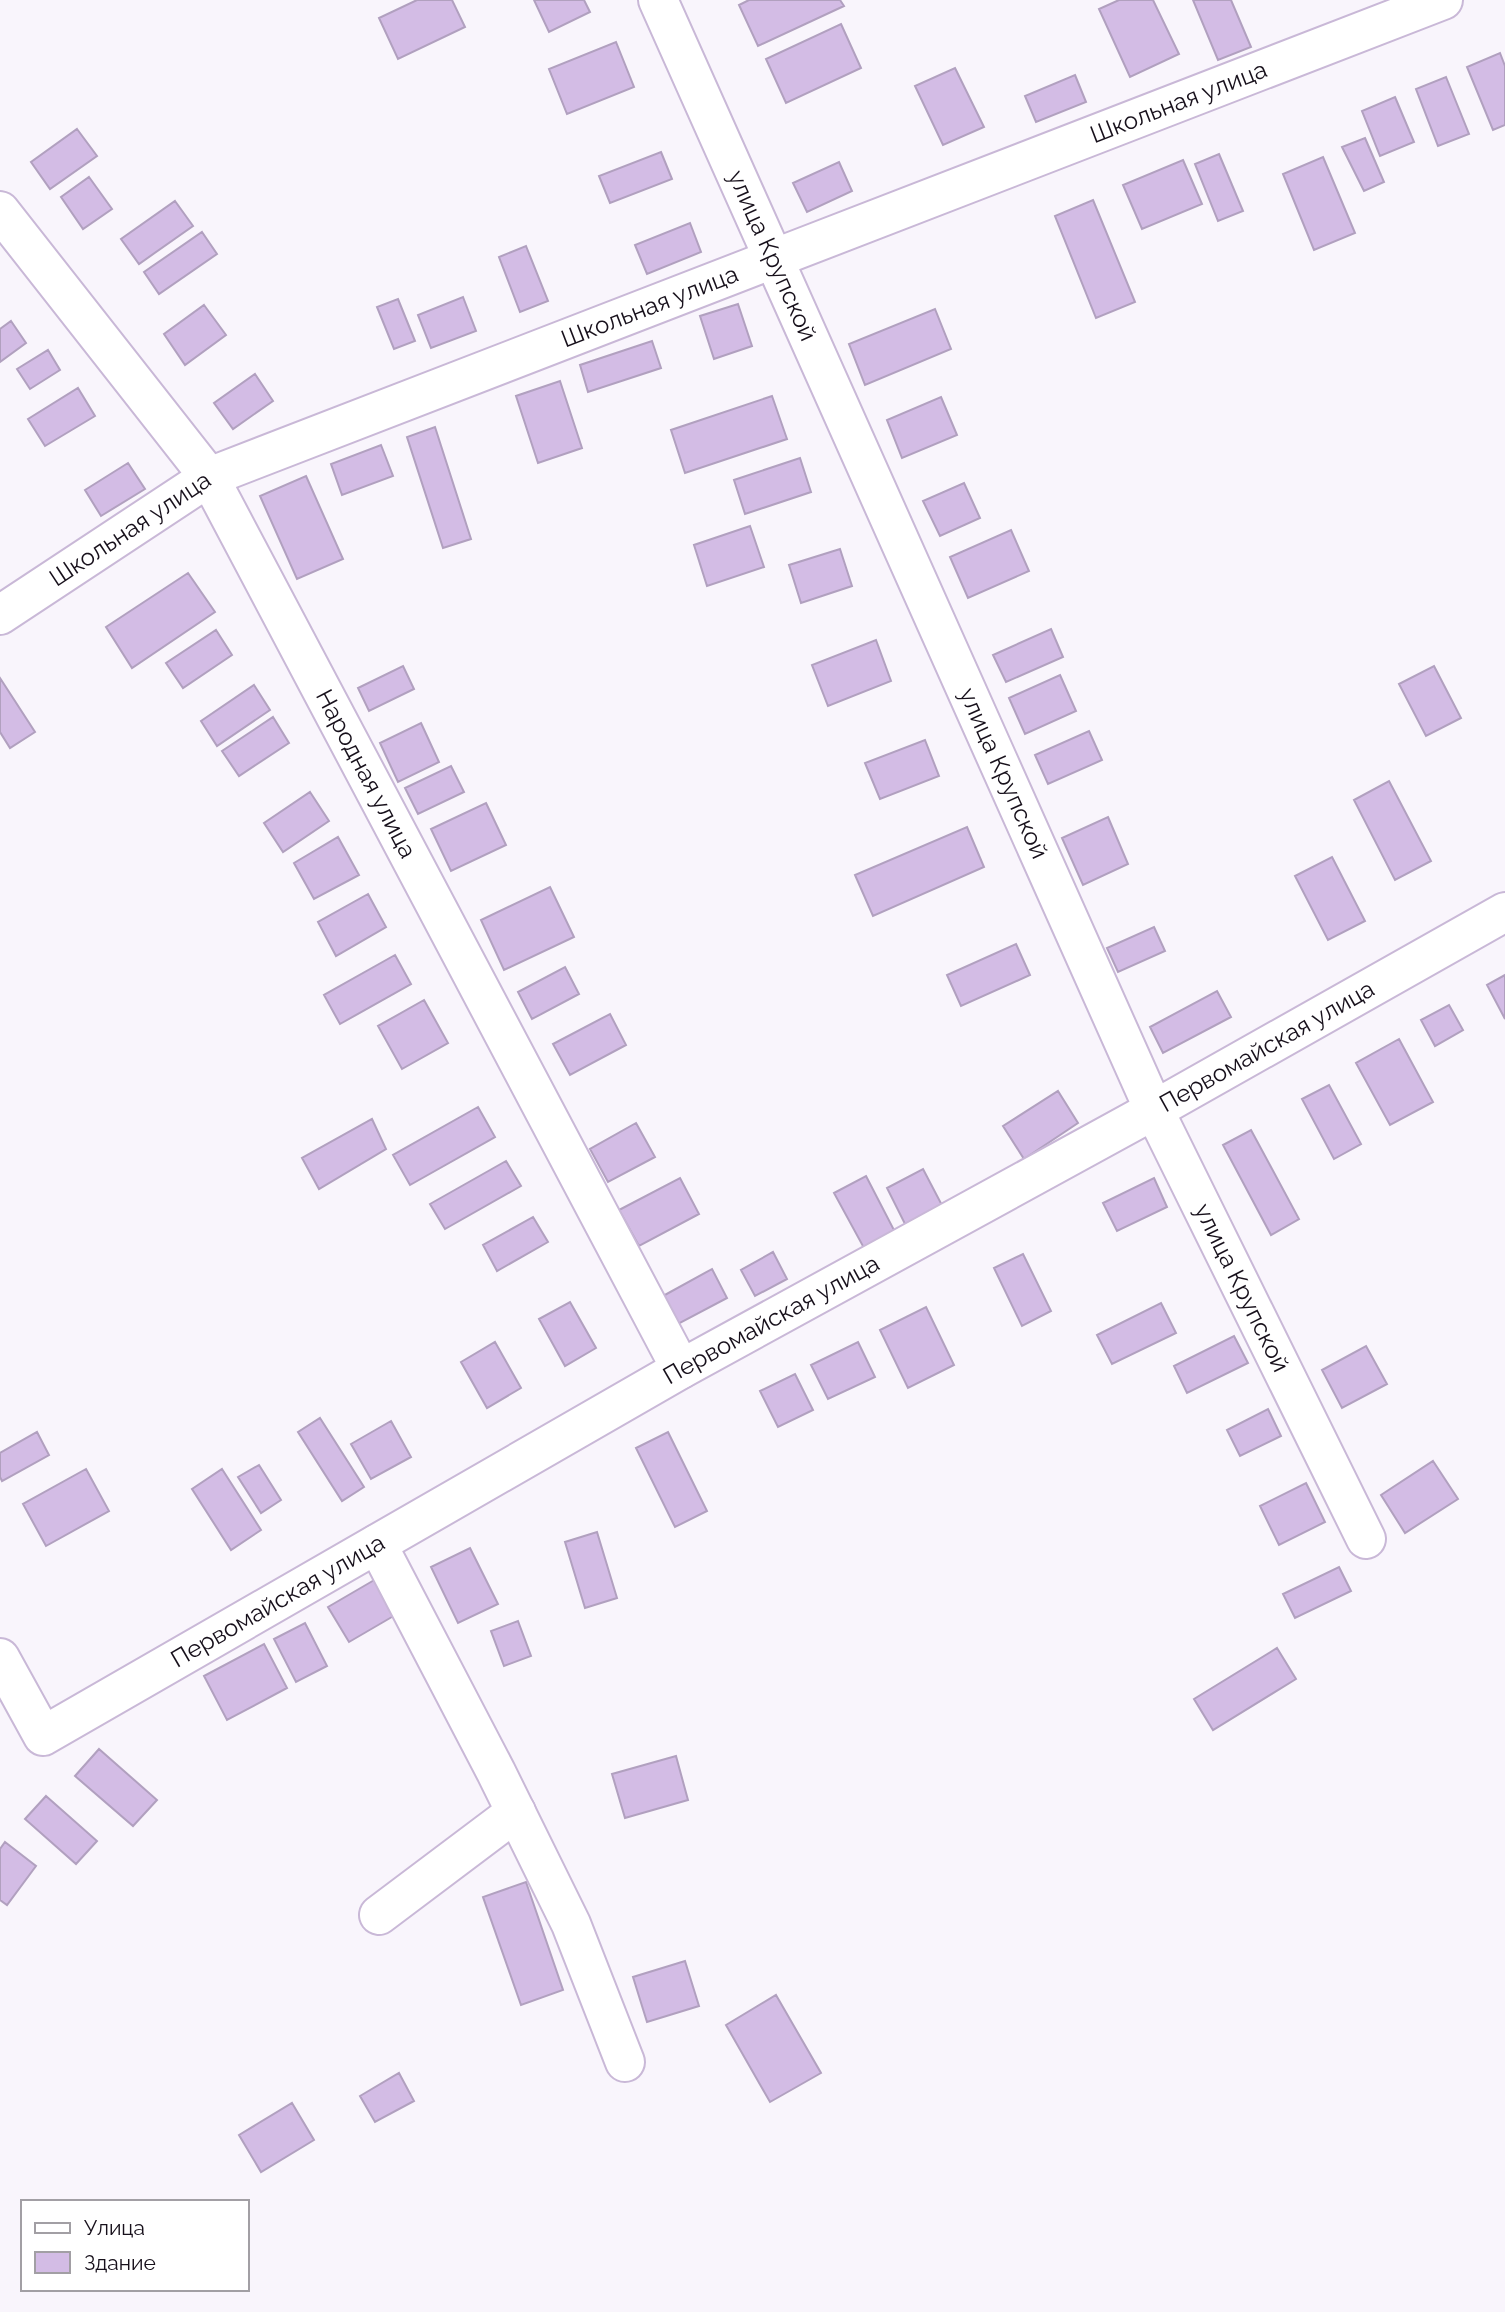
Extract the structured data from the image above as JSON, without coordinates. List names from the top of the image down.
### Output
{
  "streets": {
    "street": [
      "Школьная улица",
      "улица Крупской",
      "Народная улица",
      "Первомайская улица"
    ]
  },
  "crossings": [
    ["Школьная улица", "улица Крупской"],
    ["Школьная улица", "Народная улица"],
    ["улица Крупской", "Первомайская улица"],
    ["Народная улица", "Первомайская улица"]
  ],
  "legend": ["Улица", "Здание"]
}
